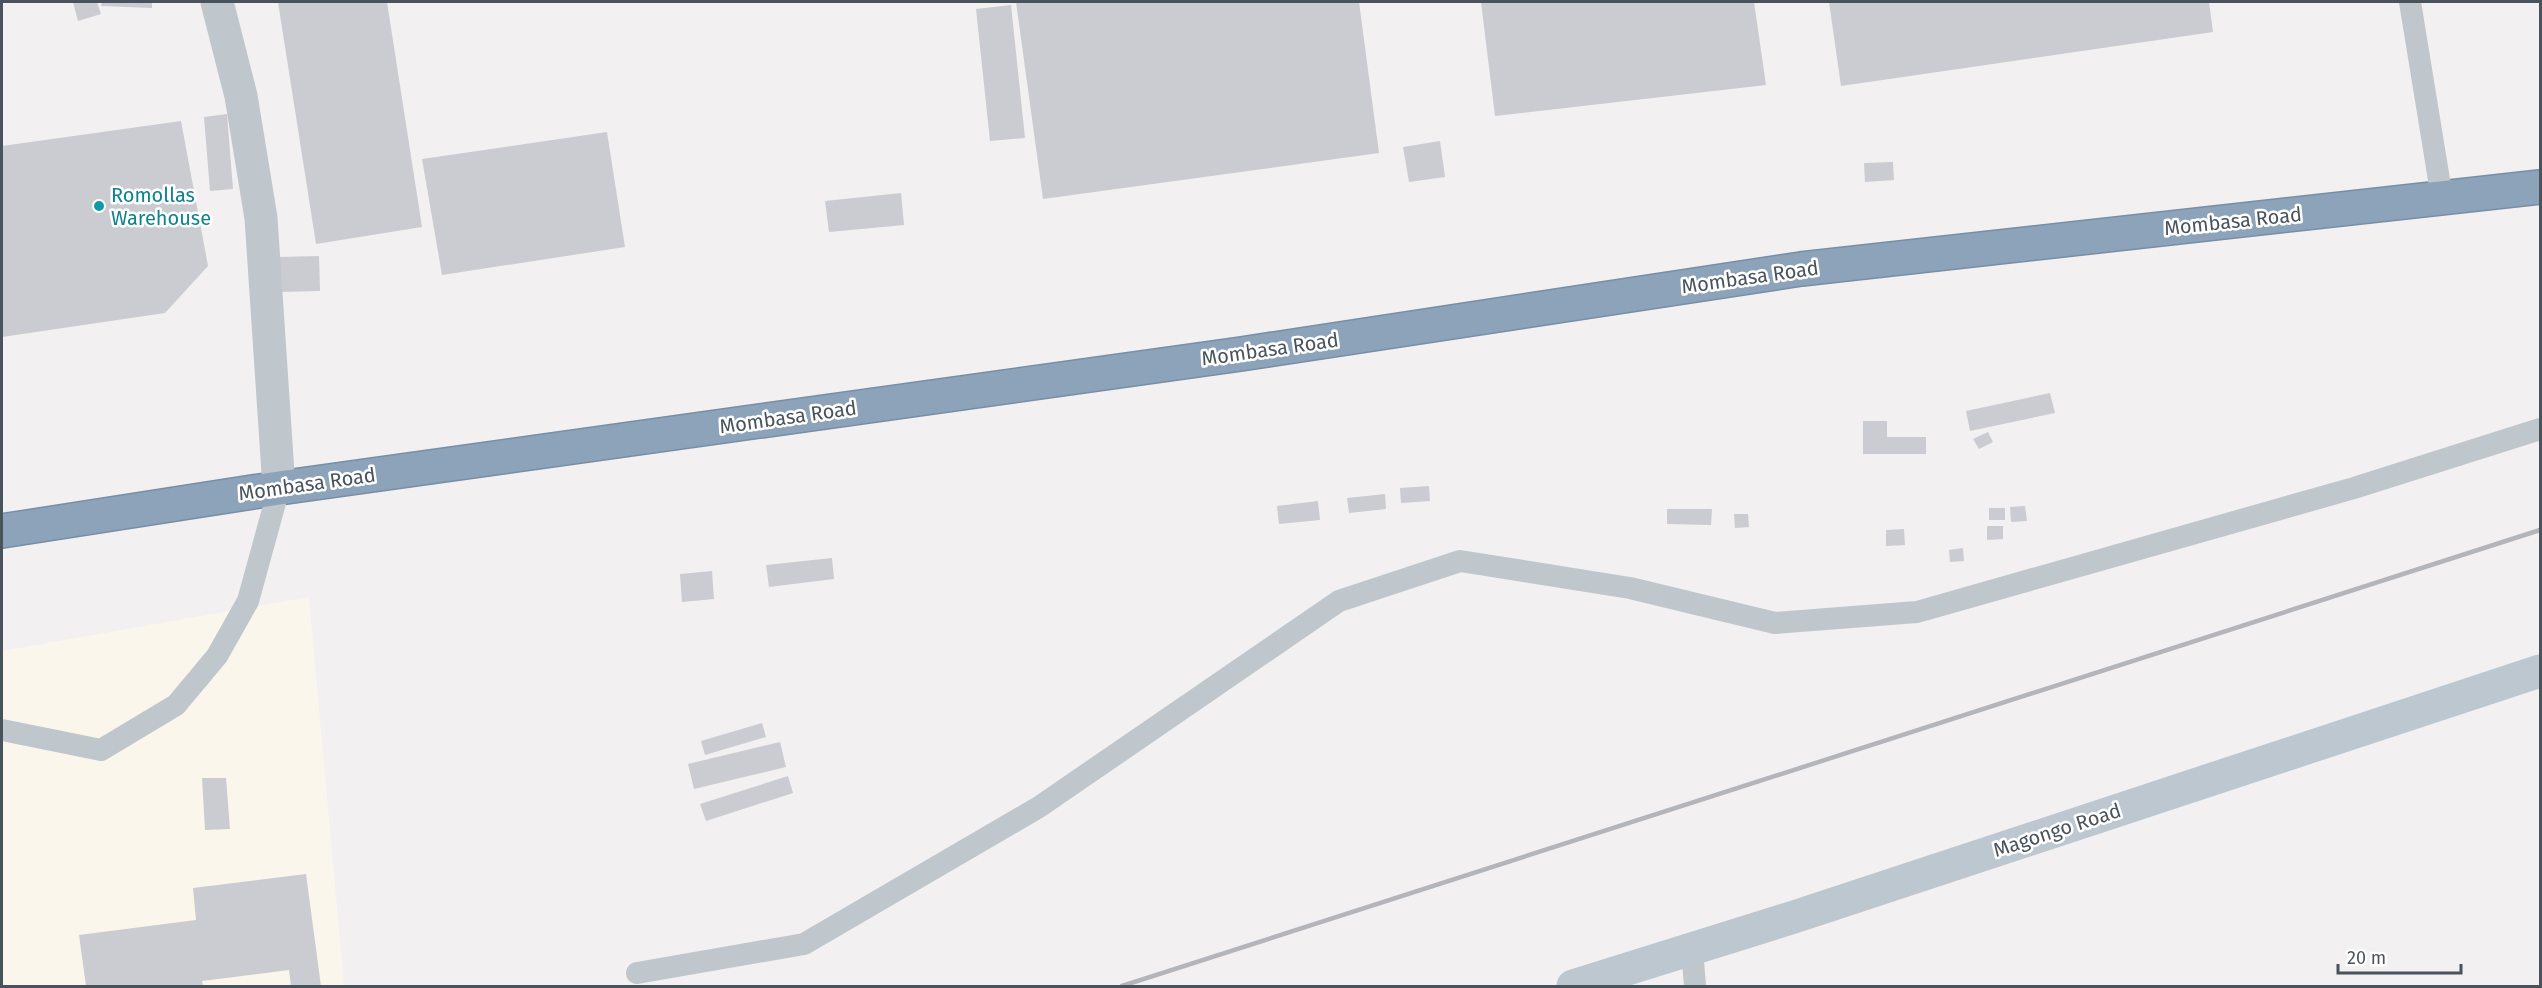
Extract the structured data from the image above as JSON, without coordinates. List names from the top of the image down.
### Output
{
  "streets": {
    "highway": ["Mombasa Road"],
    "street": ["Magongo Road"]
  },
  "places": ["Romollas Warehouse"],
  "scale_bar": "20 m"
}
